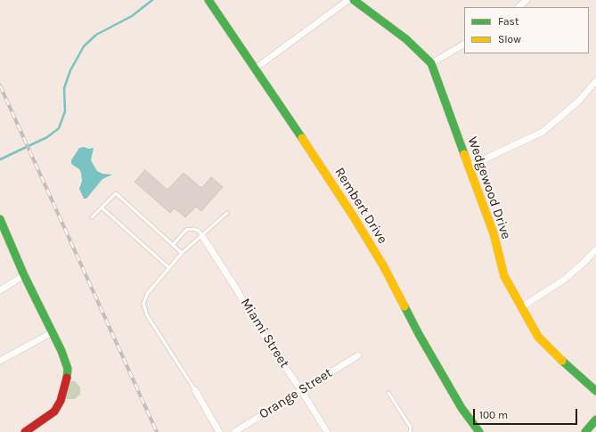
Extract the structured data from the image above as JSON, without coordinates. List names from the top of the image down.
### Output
{
  "streets": {
    "street": [
      "Wedgewood Drive",
      "Rembert Drive",
      "Miami Street",
      "Orange Street"
    ]
  },
  "crossings": [
    ["Miami Street", "Orange Street"]
  ],
  "legend": ["Fast", "Slow"],
  "scale_bar": "100 m"
}
